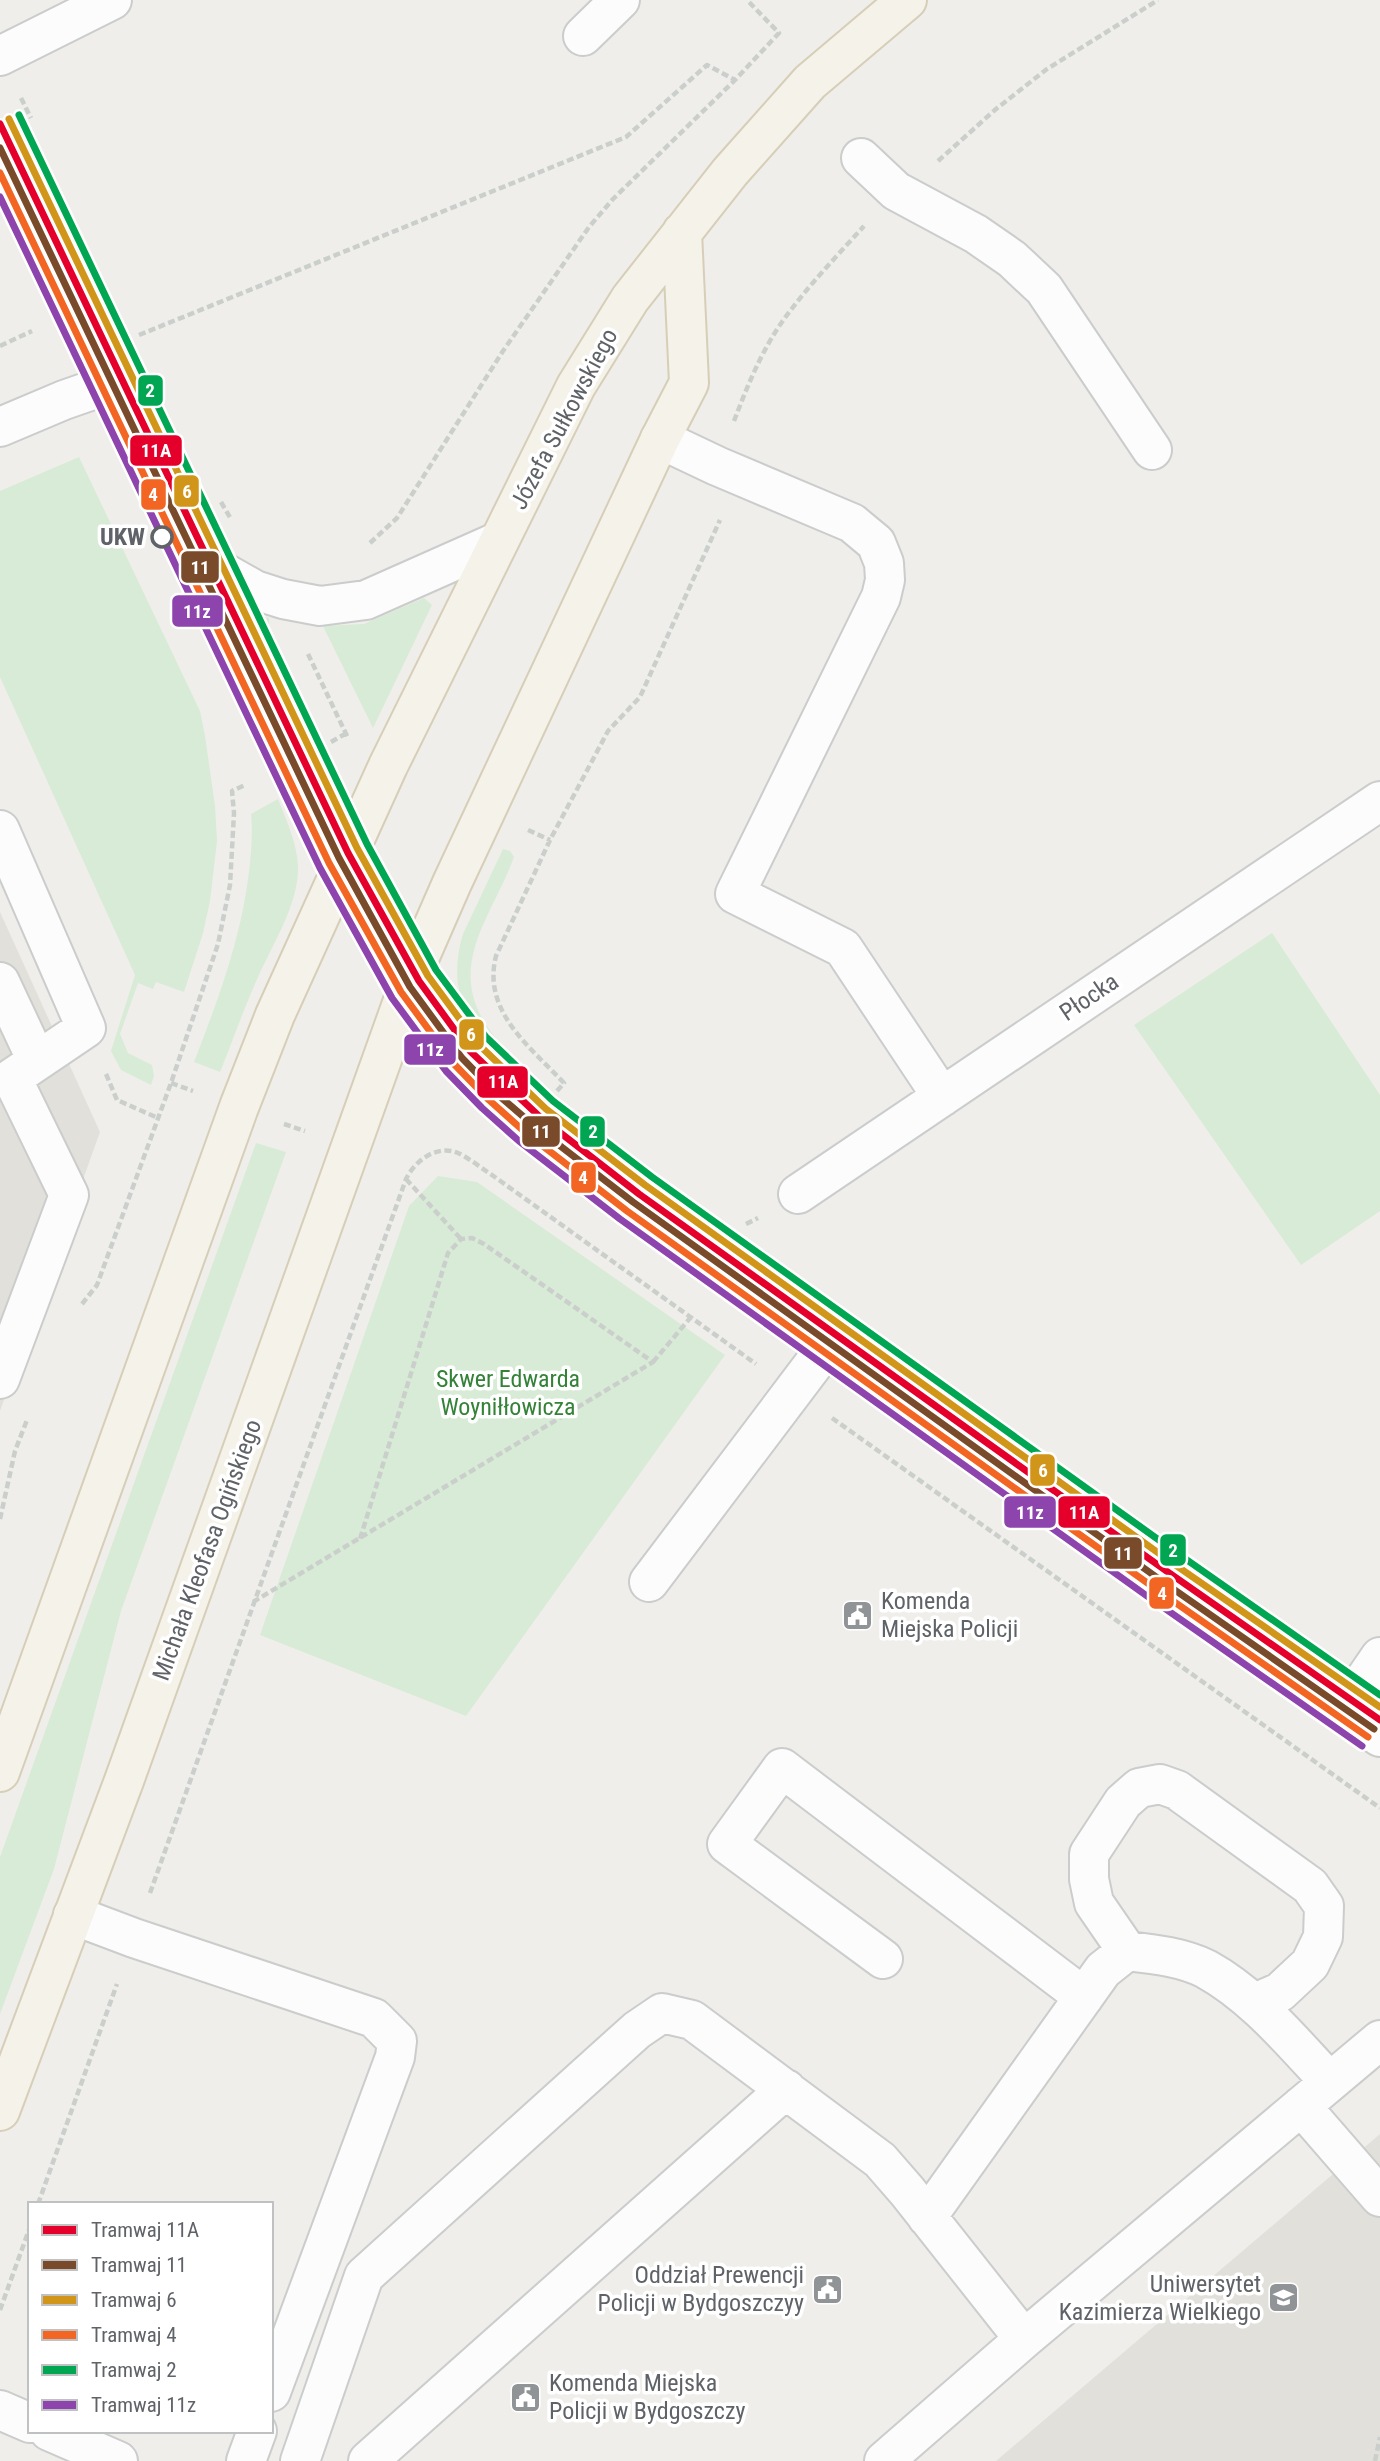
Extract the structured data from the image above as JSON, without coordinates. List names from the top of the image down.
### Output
{
  "streets": {
    "main road": ["Józefa Sułkowskiego", "Michała Kleofasa Ogińskiego"],
    "street": ["Płocka"]
  },
  "parks": ["Skwer Edwarda Woyniłłowicza"],
  "places": {
    "other": ["UKW"],
    "public building": ["Komenda Miejska Policji", "Oddział Prewencji Policji w Bydgoszczyy", "Komenda Miejska Policji w Bydgoszczy"],
    "school or university": ["Uniwersytet Kazimierza Wielkiego"]
  },
  "lines": [
    "tram line 2",
    "tram line 6",
    "tram line 11A",
    "tram line 11",
    "tram line 4",
    "tram line 11z"
  ],
  "legend": [
    "Tramwaj 11A",
    "Tramwaj 11",
    "Tramwaj 6",
    "Tramwaj 4",
    "Tramwaj 2",
    "Tramwaj 11z"
  ]
}
